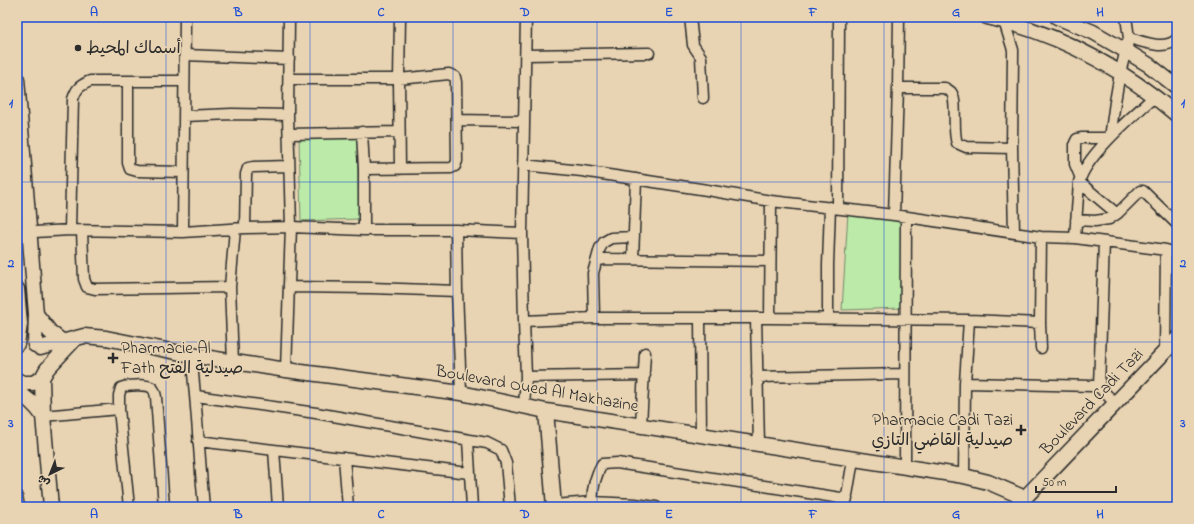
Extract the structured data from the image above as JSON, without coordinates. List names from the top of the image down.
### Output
{
  "streets": {
    "street": ["Boulevard Oued Al Makhazine", "Boulevard Cadi Tazi"]
  },
  "crossings": [
    ["Boulevard Oued Al Makhazine", "Boulevard Cadi Tazi"]
  ],
  "places": {
    "other": ["أسماك المحيط"],
    "health": ["Pharmacie Al Fath صيدلية الفتح", "Pharmacie Cadi Tazi صيدلية القاضي التازي"]
  },
  "scale_bar": "50 m",
  "north": "bottom left",
  "grid": {
    "columns": [
      "A",
      "B",
      "C",
      "D",
      "E",
      "F",
      "G",
      "H"
    ],
    "rows": ["1", "2", "3"]
  }
}
